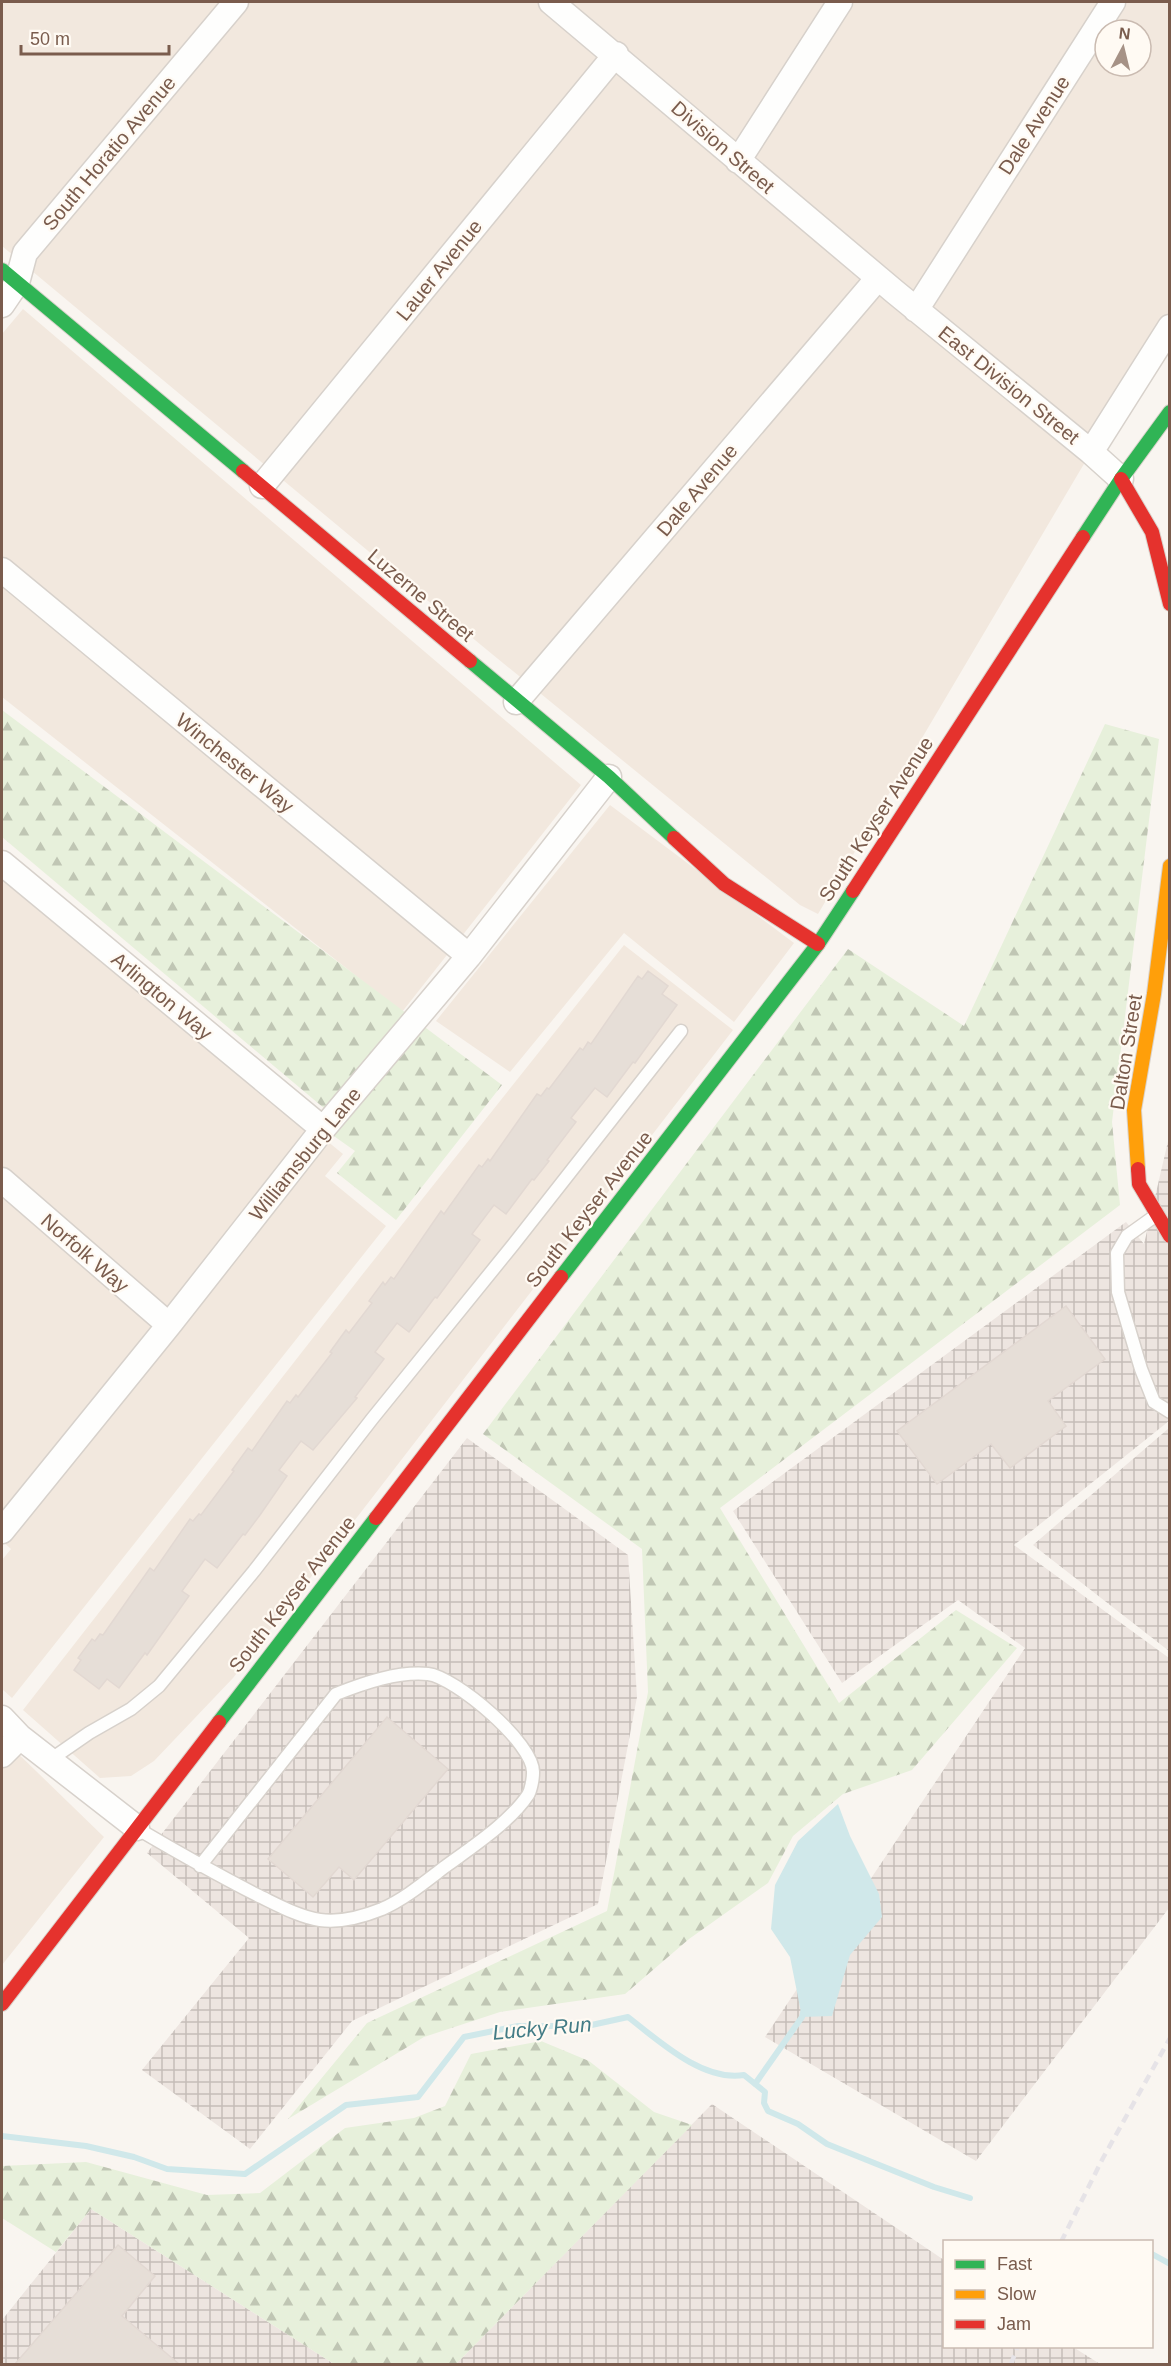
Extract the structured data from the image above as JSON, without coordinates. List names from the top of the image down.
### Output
{
  "streets": {
    "main road": ["Luzerne Street", "South Keyser Avenue", "Dalton Street"],
    "street": [
      "Dale Avenue",
      "Division Street",
      "South Horatio Avenue",
      "Lauer Avenue",
      "East Division Street",
      "Winchester Way",
      "Arlington Way",
      "Williamsburg Lane",
      "Norfolk Way"
    ]
  },
  "crossings": [
    ["Dale Avenue", "Division Street"],
    ["Dale Avenue", "East Division Street"],
    ["Dale Avenue", "Luzerne Street"],
    ["Division Street", "Lauer Avenue"],
    ["Division Street", "East Division Street"],
    ["South Horatio Avenue", "Luzerne Street"],
    ["Lauer Avenue", "Luzerne Street"],
    ["East Division Street", "South Keyser Avenue"],
    ["Luzerne Street", "South Keyser Avenue"],
    ["Luzerne Street", "Williamsburg Lane"],
    ["Winchester Way", "Williamsburg Lane"],
    ["Arlington Way", "Williamsburg Lane"],
    ["Williamsburg Lane", "Norfolk Way"]
  ],
  "water": ["Lucky Run"],
  "legend": ["Fast", "Slow", "Jam"],
  "scale_bar": "50 m",
  "north": "top"
}
